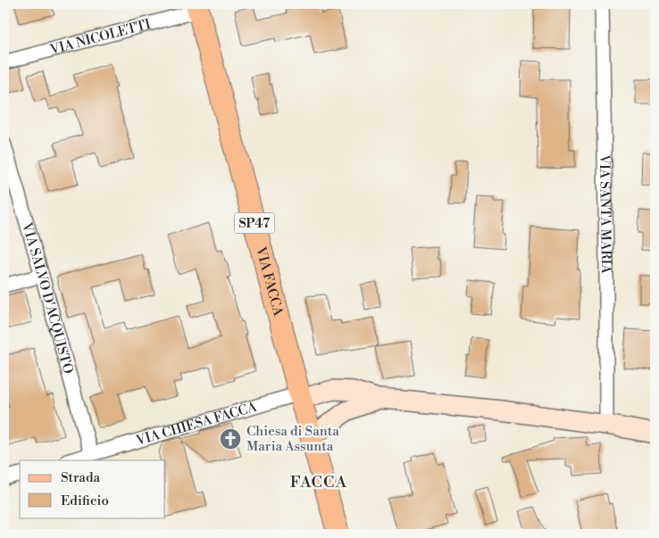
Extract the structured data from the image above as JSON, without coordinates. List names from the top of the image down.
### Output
{
  "streets": {
    "main road": ["SP47", "VIA FACCA"],
    "street": [
      "VIA NICOLETTI",
      "VIA SANTA MARIA",
      "VIA SALVO D'ACQUISTO",
      "VIA CHIESA FACCA"
    ]
  },
  "crossings": [
    ["VIA NICOLETTI", "VIA FACCA"],
    ["VIA FACCA", "VIA CHIESA FACCA"],
    ["VIA SALVO D'ACQUISTO", "VIA CHIESA FACCA"]
  ],
  "districts": ["FACCA"],
  "places": {
    "church": ["Chiesa di Santa Maria Assunta"]
  },
  "legend": ["Strada", "Edificio"]
}
